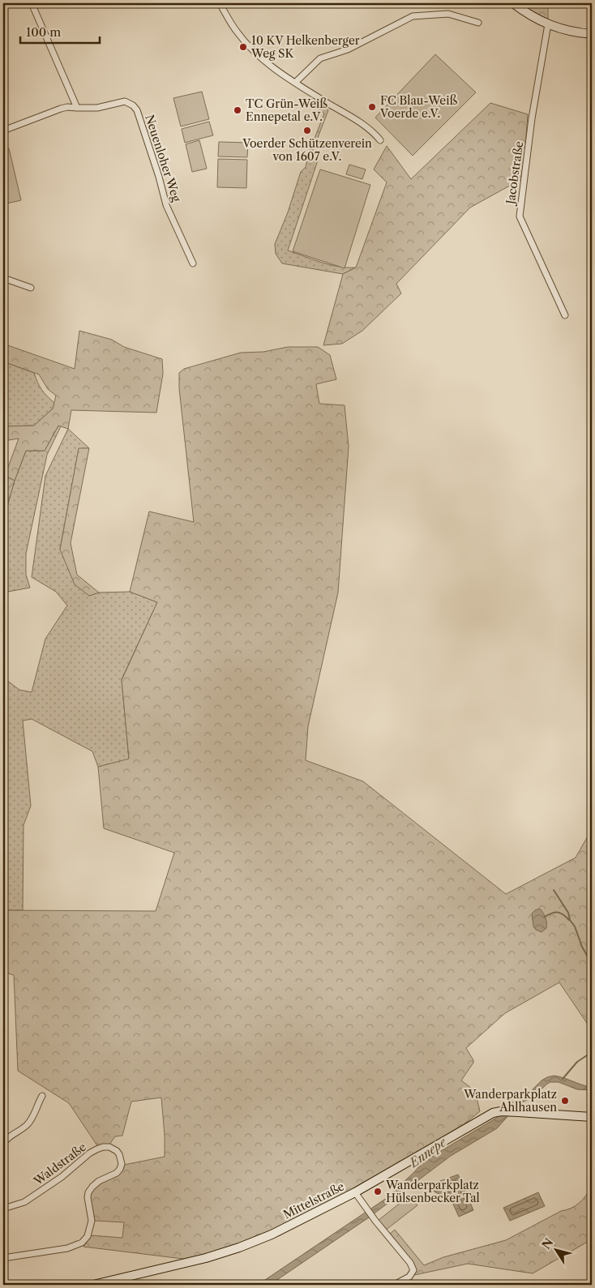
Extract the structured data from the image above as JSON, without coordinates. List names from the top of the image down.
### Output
{
  "streets": {
    "street": [
      "Neuenloher Weg",
      "Jacobstraße",
      "Waldstraße",
      "Mittelstraße"
    ]
  },
  "water": ["Ennepe"],
  "places": [
    "10 KV Helkenberger Weg SK",
    "FC Blau-Weiß Voerde e.V.",
    "TC Grün-Weiß Ennepetal e.V.",
    "Voerder Schützenverein von 1607 e.V.",
    "Wanderparkplatz Ahlhausen",
    "Wanderparkplatz Hülsenbecker Tal"
  ],
  "scale_bar": "100 m",
  "north": "top left"
}
